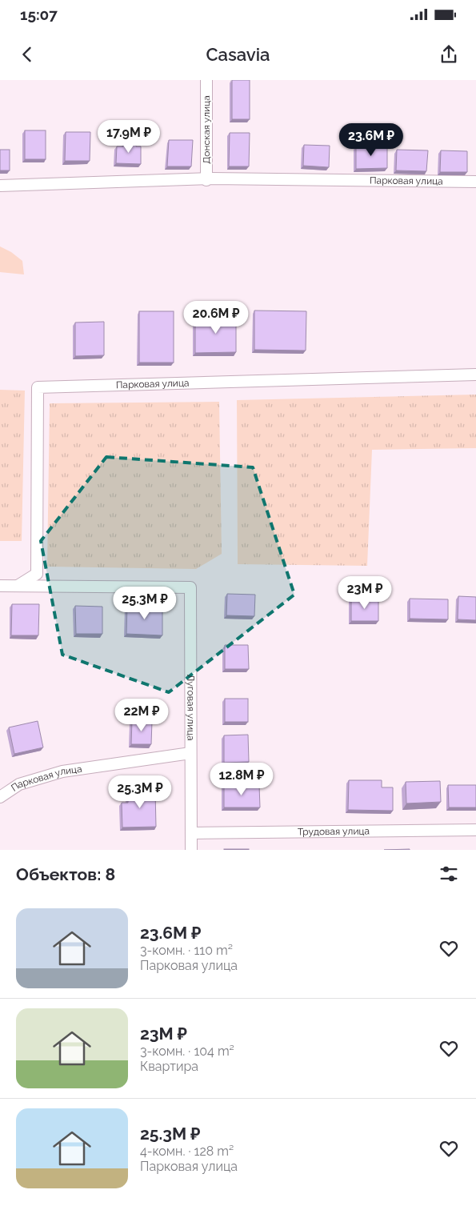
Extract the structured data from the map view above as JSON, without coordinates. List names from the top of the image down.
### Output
{
  "streets": {
    "street": [
      "Донская улица",
      "Парковая улица",
      "Луговая улица",
      "Трудовая улица"
    ]
  },
  "crossings": [
    ["Донская улица", "Парковая улица"],
    ["Парковая улица", "Луговая улица"],
    ["Луговая улица", "Трудовая улица"]
  ],
  "page": {
    "status": "15:07",
    "header": "Casavia",
    "price": [
      "17.9M ₽",
      "23.6M ₽",
      "20.6M ₽",
      "23M ₽",
      "25.3M ₽",
      "22M ₽",
      "12.8M ₽",
      "25.3M ₽"
    ],
    "heading": "Объектов: 8",
    "list": [
      {
        "name": "23.6M ₽",
        "note": "3-комн. · 110 m² · Парковая улица"
      },
      {
        "name": "23M ₽",
        "note": "3-комн. · 104 m² · Квартира"
      },
      {
        "name": "25.3M ₽",
        "note": "4-комн. · 128 m² · Парковая улица"
      }
    ]
  }
}
